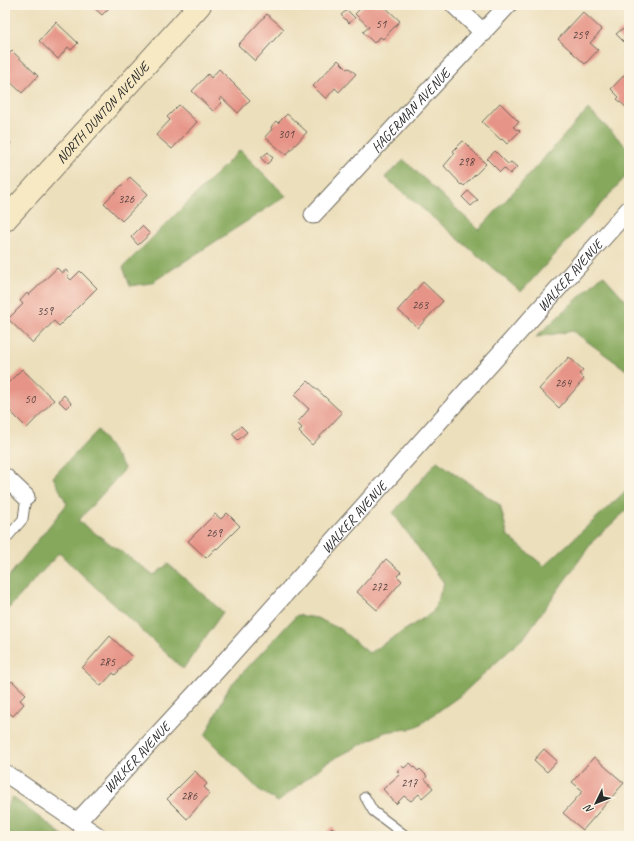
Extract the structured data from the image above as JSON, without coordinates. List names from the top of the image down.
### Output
{
  "streets": {
    "street": ["HAGERMAN AVENUE", "NORTH DUNTON AVENUE", "WALKER AVENUE"]
  },
  "house_numbers": [
    "51",
    "259",
    "301",
    "298",
    "326",
    "263",
    "359",
    "264",
    "50",
    "269",
    "272",
    "285",
    "217",
    "286"
  ],
  "north": "bottom left"
}
